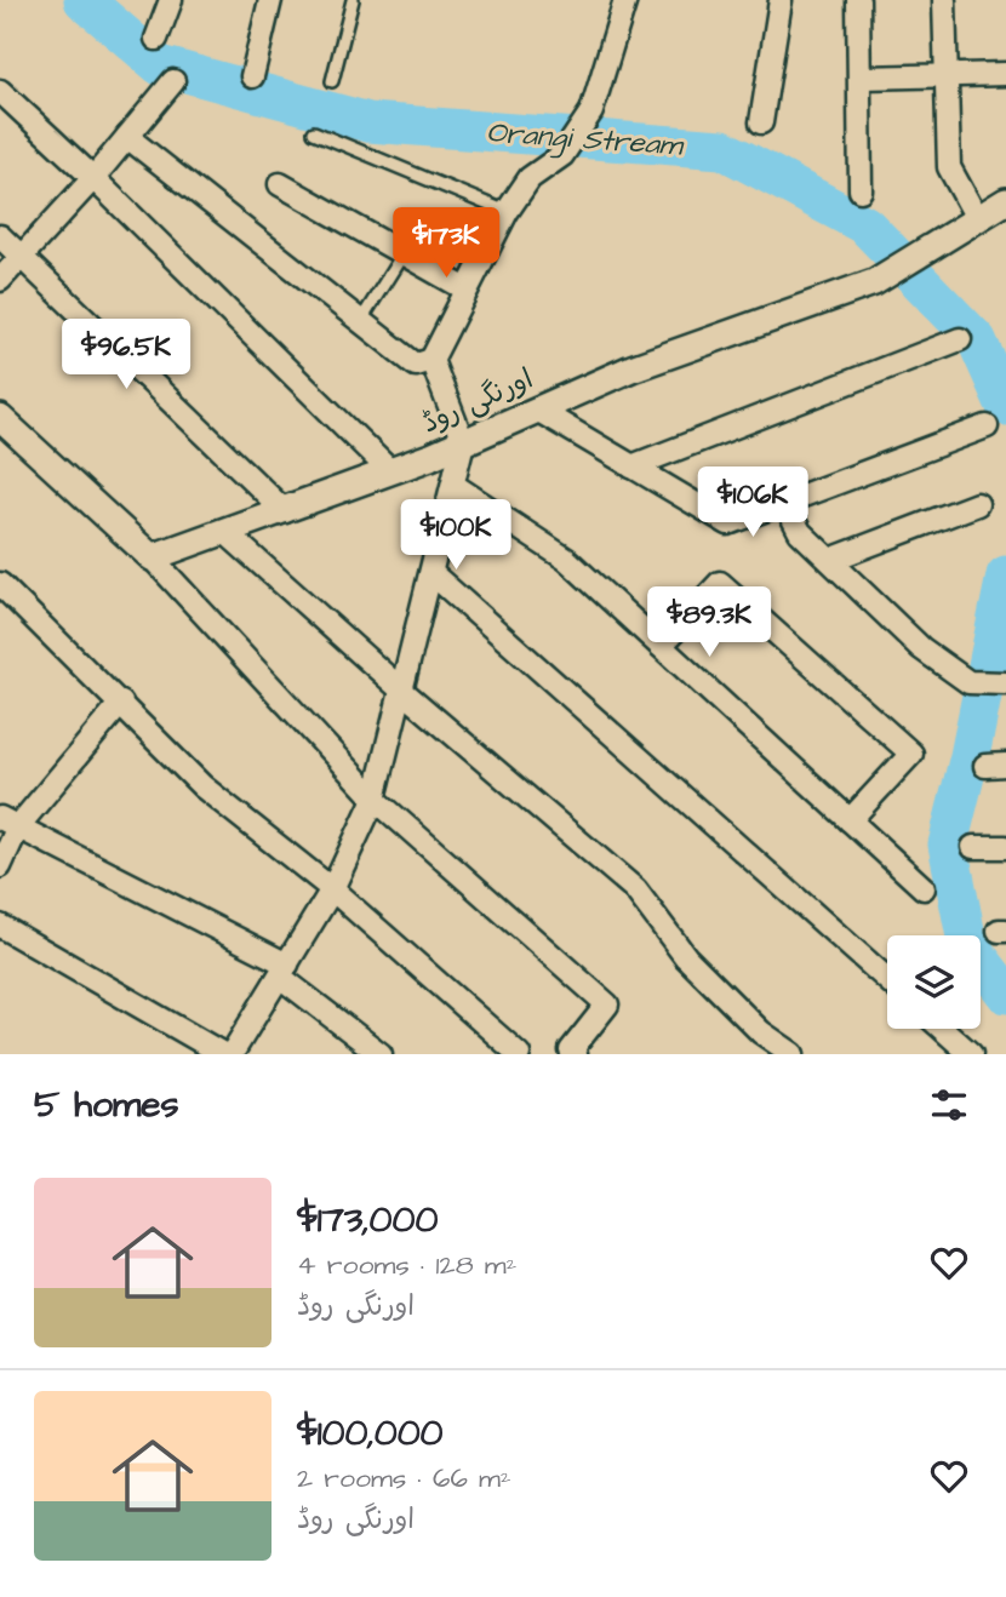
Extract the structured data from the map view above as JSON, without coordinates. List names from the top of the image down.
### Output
{
  "streets": {
    "street": ["اورنگی روڈ"]
  },
  "water": ["Orangi Stream"],
  "page": {
    "price": [
      "$173K",
      "$96.5K",
      "$106K",
      "$100K",
      "$89.3K"
    ],
    "heading": "5 homes",
    "list": [
      {
        "name": "$173,000",
        "note": "4 rooms · 128 m² · اورنگی روڈ"
      },
      {
        "name": "$100,000",
        "note": "2 rooms · 66 m² · اورنگی روڈ"
      }
    ]
  }
}
